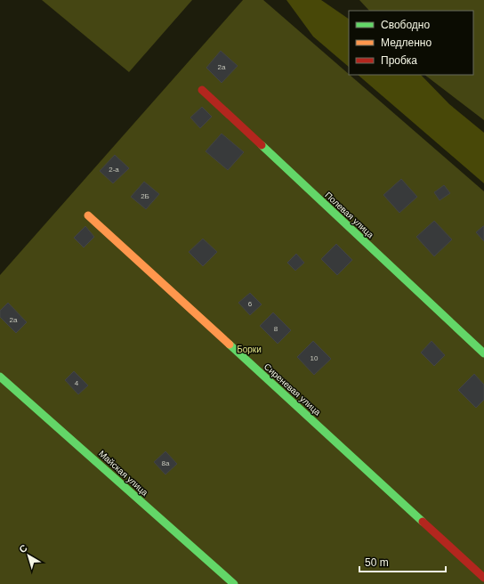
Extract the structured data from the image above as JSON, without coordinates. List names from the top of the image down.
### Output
{
  "streets": {
    "street": ["Полевая улица", "Сиреневая улица", "Майская улица"]
  },
  "parks": ["Борки"],
  "house_numbers": [
    "2а",
    "2-а",
    "2Б",
    "6",
    "2а",
    "8",
    "10",
    "4",
    "8а"
  ],
  "legend": ["Свободно", "Медленно", "Пробка"],
  "scale_bar": "50 m",
  "north": "top left"
}
